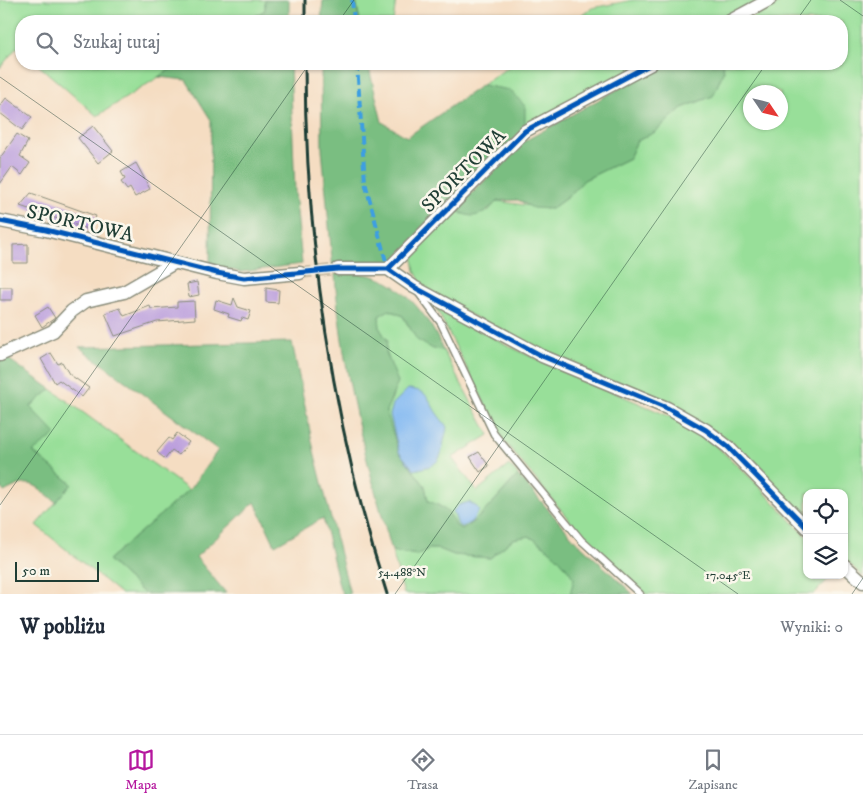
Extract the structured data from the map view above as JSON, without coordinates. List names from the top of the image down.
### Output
{
  "streets": {
    "street": ["SPORTOWA"]
  },
  "scale_bar": "50 m",
  "north": "bottom right",
  "page": {
    "search": "Szukaj tutaj",
    "scale": "50 m",
    "heading": ["W pobliżu", "Wyniki: 0"],
    "nav": ["Mapa", "Trasa", "Zapisane"]
  },
  "coordinates": ["54.488°N", "17.045°E"]
}
